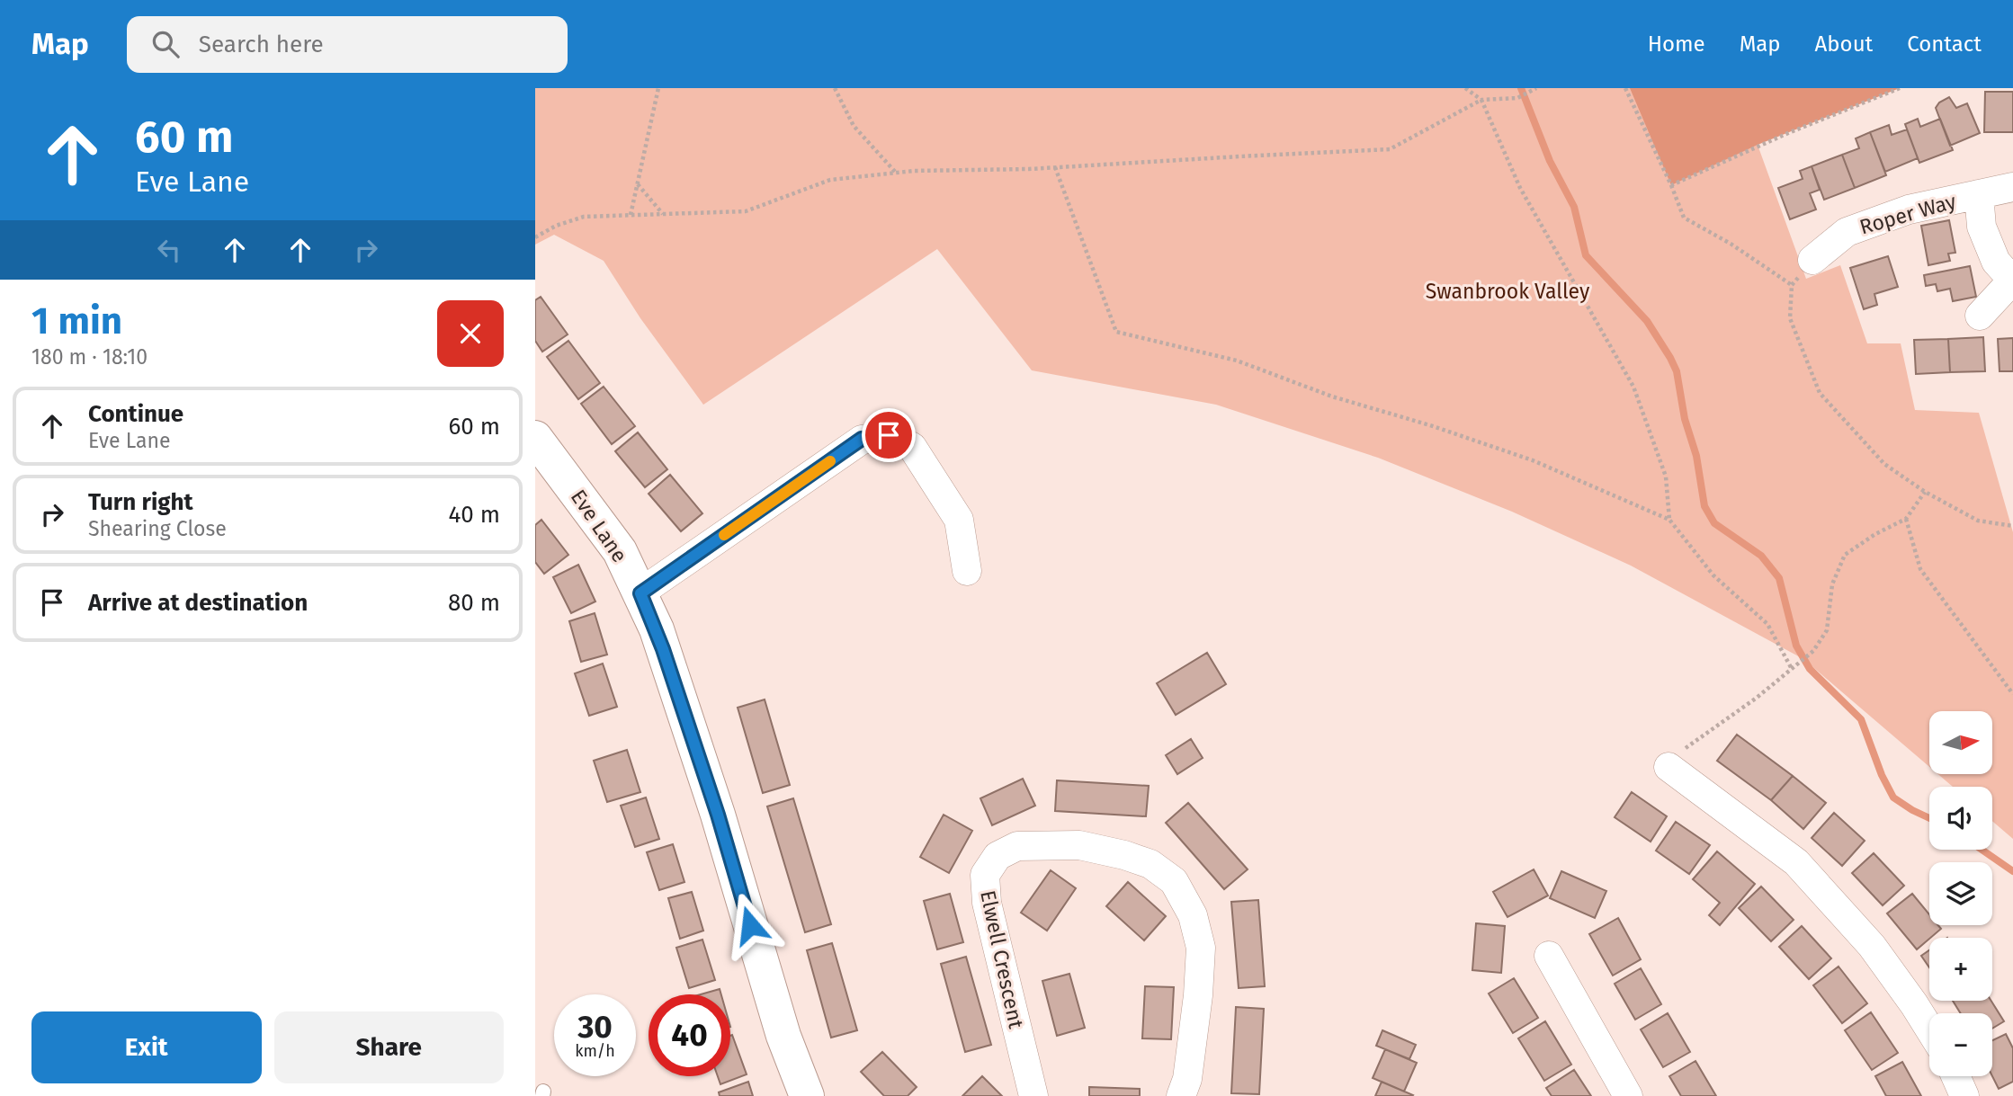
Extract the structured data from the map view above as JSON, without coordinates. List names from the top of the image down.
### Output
{
  "streets": {
    "street": ["Roper Way", "Eve Lane", "Elwell Crescent"]
  },
  "parks": ["Swanbrook Valley"],
  "north": "right",
  "page": {
    "header": "Map",
    "search": "Search here",
    "nav": [
      "Home",
      "Map",
      "About",
      "Contact"
    ],
    "turn": ["60 m", "Eve Lane"],
    "heading": ["1 min", "180 m · 18:10"],
    "list": [
      {
        "name": "Continue",
        "note": "Eve Lane",
        "value": "60 m"
      },
      {
        "name": "Turn right",
        "note": "Shearing Close",
        "value": "40 m"
      },
      {
        "name": "Arrive at destination",
        "value": "80 m"
      }
    ],
    "map_buttons": ["+", "−"],
    "speed": "30 km/h",
    "limit": "40",
    "buttons": ["Exit", "Share"]
  }
}
